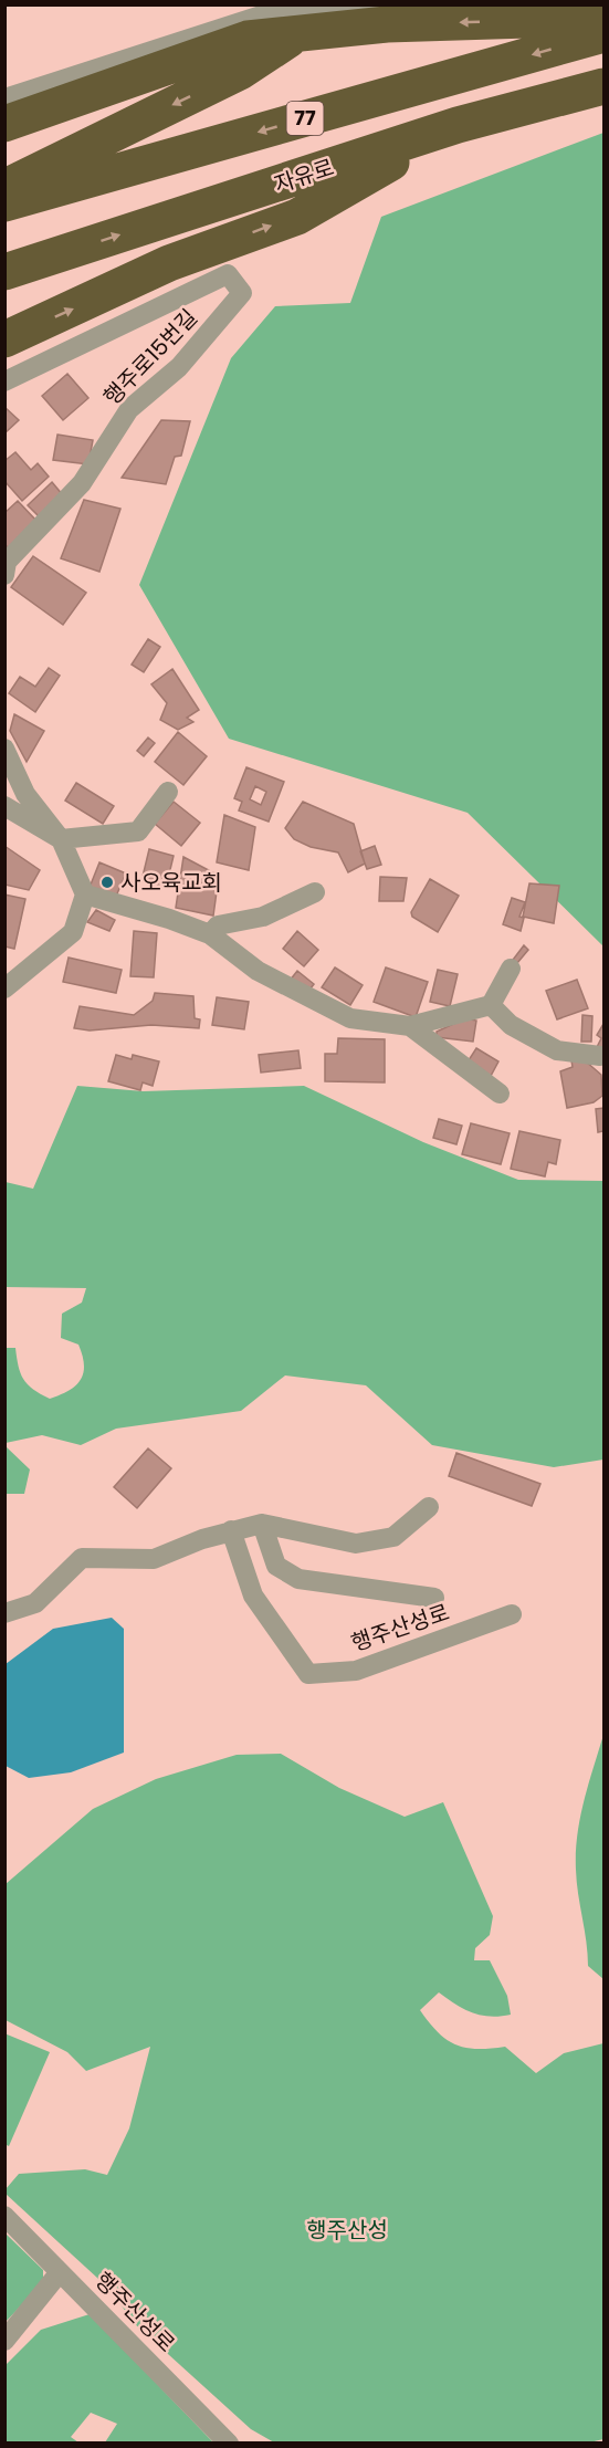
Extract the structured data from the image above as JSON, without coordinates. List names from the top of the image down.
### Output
{
  "streets": {
    "highway": ["77", "자유로"],
    "street": ["행주로15번길", "행주산성로"]
  },
  "parks": ["행주산성"],
  "places": ["사오육교회"]
}
